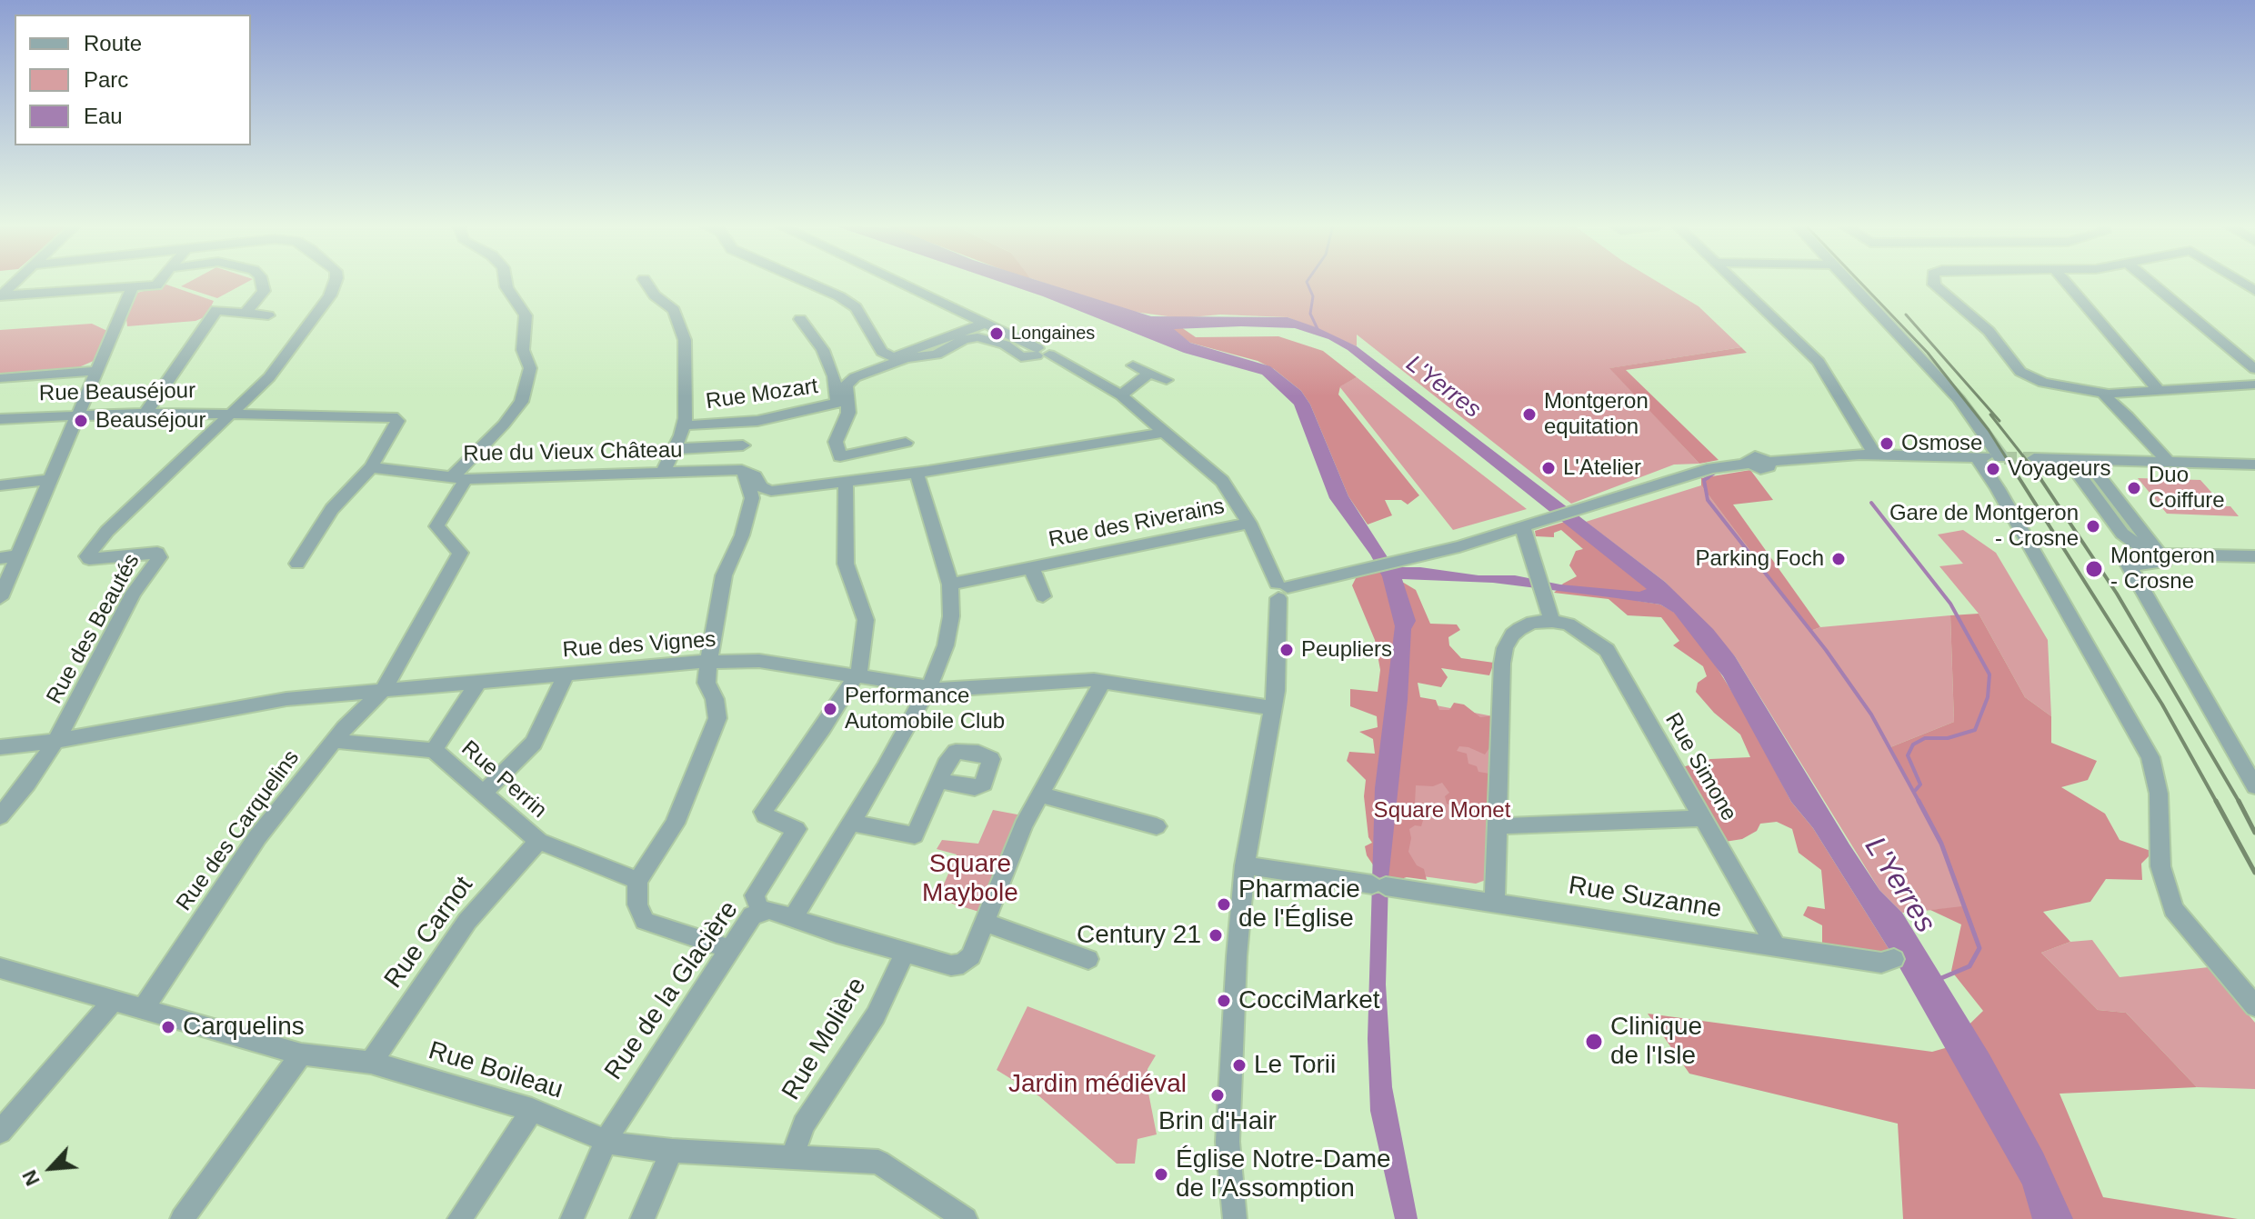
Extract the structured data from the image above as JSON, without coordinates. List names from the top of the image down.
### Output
{
  "streets": {
    "street": [
      "Rue Beauséjour",
      "Rue Mozart",
      "Rue du Vieux Château",
      "Rue des Riverains",
      "Rue des Beautés",
      "Rue des Vignes",
      "Rue Simone",
      "Rue Perrin",
      "Rue des Carquelins",
      "Rue Suzanne",
      "Rue Carnot",
      "Rue de la Glacière",
      "Rue Molière",
      "Rue Boileau"
    ]
  },
  "crossings": [
    ["Rue Beauséjour", "Rue des Beautés"],
    ["Rue du Vieux Château", "Rue des Carquelins"],
    ["Rue des Beautés", "Rue des Vignes"],
    ["Rue des Vignes", "Rue des Carquelins"],
    ["Rue des Vignes", "Rue de la Glacière"],
    ["Rue Simone", "Rue Suzanne"],
    ["Rue Perrin", "Rue des Carquelins"],
    ["Rue Perrin", "Rue Carnot"],
    ["Rue des Carquelins", "Rue Boileau"],
    ["Rue Carnot", "Rue Boileau"],
    ["Rue de la Glacière", "Rue Molière"],
    ["Rue de la Glacière", "Rue Boileau"],
    ["Rue Molière", "Rue Boileau"]
  ],
  "water": ["L'Yerres"],
  "parks": ["Square Monet", "Square Maybole", "Jardin médiéval"],
  "places": [
    "Longaines",
    "Montgeron equitation",
    "Beauséjour",
    "Osmose",
    "L'Atelier",
    "Voyageurs",
    "Duo Coiffure",
    "Gare de Montgeron - Crosne",
    "Parking Foch",
    "Montgeron - Crosne",
    "Peupliers",
    "Performance Automobile Club",
    "Pharmacie de l'Église",
    "Century 21",
    "CocciMarket",
    "Carquelins",
    "Clinique de l'Isle",
    "Le Torii",
    "Brin d'Hair",
    "Église Notre-Dame de l'Assomption"
  ],
  "legend": ["Route", "Parc", "Eau"],
  "north": "bottom left"
}
